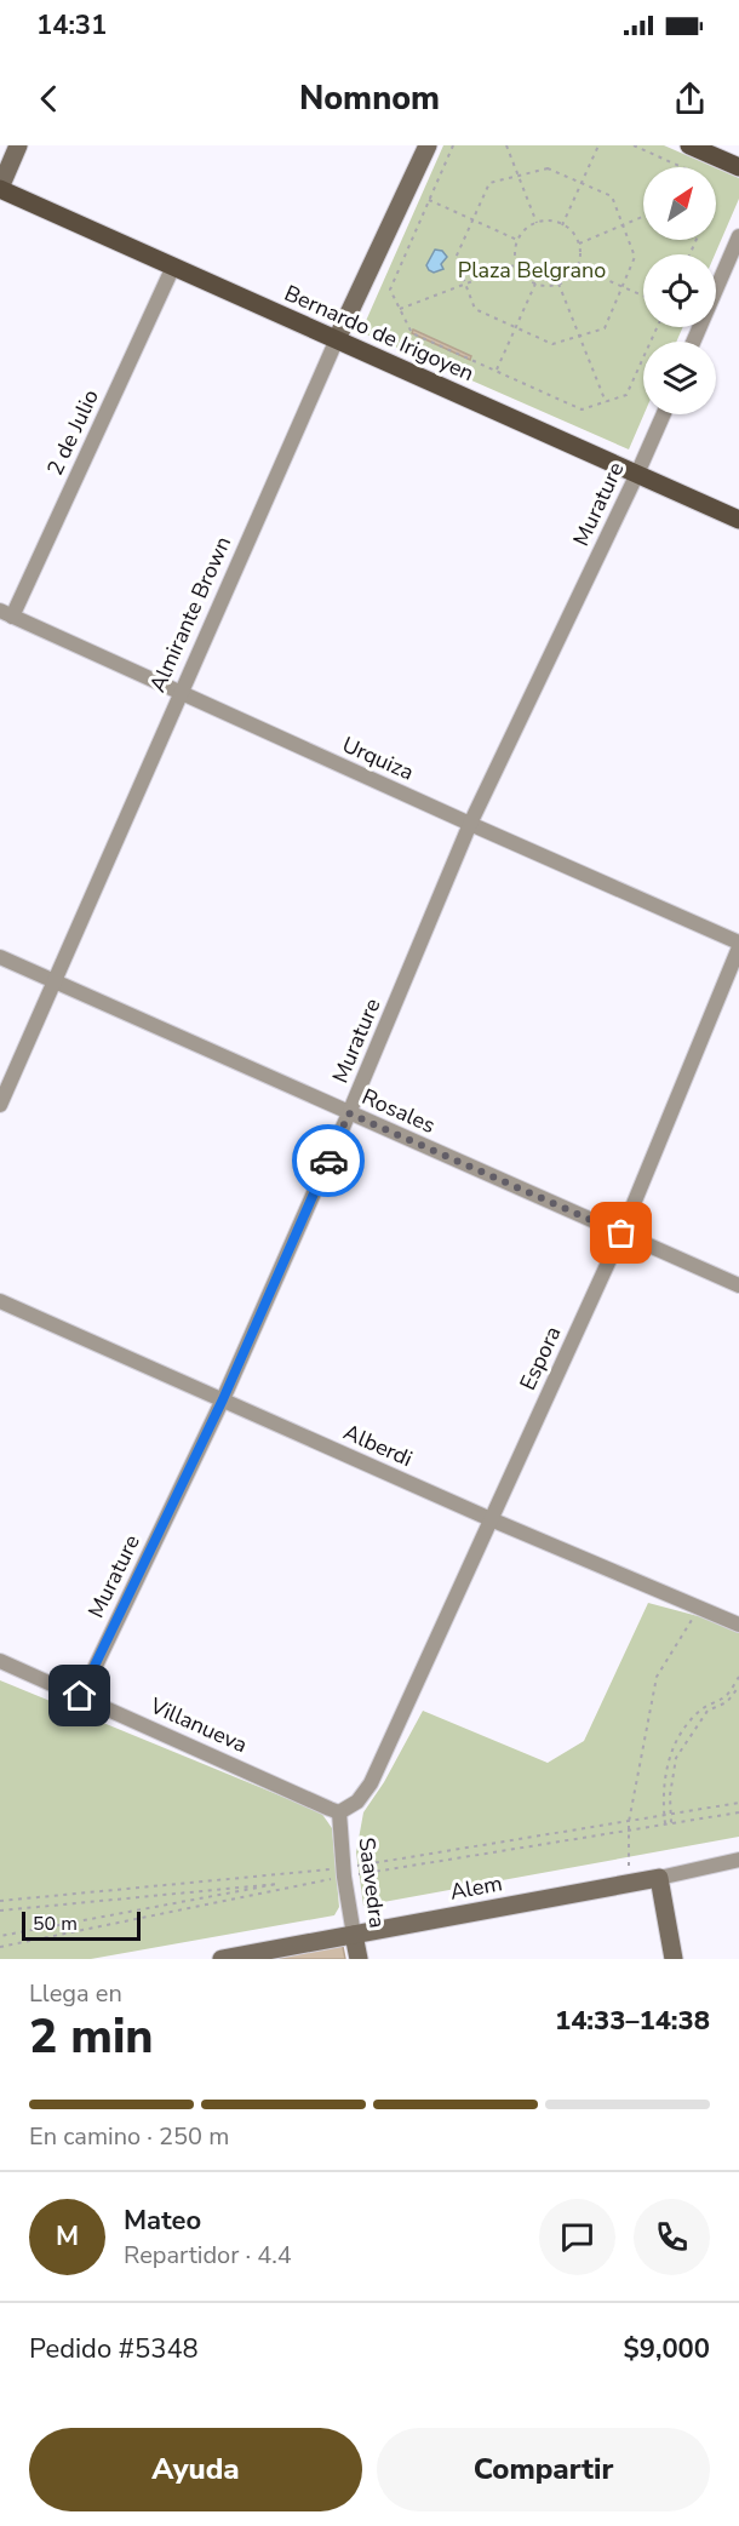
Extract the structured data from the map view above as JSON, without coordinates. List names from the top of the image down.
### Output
{
  "streets": {
    "main road": [
      "Bernardo de Irigoyen",
      "Almirante Brown",
      "Saavedra",
      "Alem"
    ],
    "street": [
      "2 de Julio",
      "Murature",
      "Urquiza",
      "Rosales",
      "Espora",
      "Alberdi",
      "Villanueva"
    ]
  },
  "crossings": [
    ["Bernardo de Irigoyen", "2 de Julio"],
    ["Bernardo de Irigoyen", "Murature"],
    ["Bernardo de Irigoyen", "Almirante Brown"],
    ["2 de Julio", "Urquiza"],
    ["Murature", "Urquiza"],
    ["Murature", "Rosales"],
    ["Murature", "Alberdi"],
    ["Murature", "Villanueva"],
    ["Almirante Brown", "Urquiza"],
    ["Almirante Brown", "Rosales"],
    ["Urquiza", "Espora"],
    ["Rosales", "Espora"],
    ["Espora", "Alberdi"],
    ["Espora", "Villanueva"],
    ["Espora", "Saavedra"],
    ["Villanueva", "Saavedra"],
    ["Saavedra", "Alem"]
  ],
  "parks": ["Plaza Belgrano"],
  "scale_bar": "50 m",
  "north": "top right",
  "page": {
    "status": "14:31",
    "header": "Nomnom",
    "scale": "50 m",
    "heading": ["2 min", "Llega en", "14:33–14:38"],
    "panel": [
      "Mateo",
      "Repartidor · 4.4",
      "Pedido #5348",
      "$9,000"
    ],
    "bar": "En camino · 250 m",
    "round": "M",
    "buttons": ["Ayuda", "Compartir"]
  }
}
